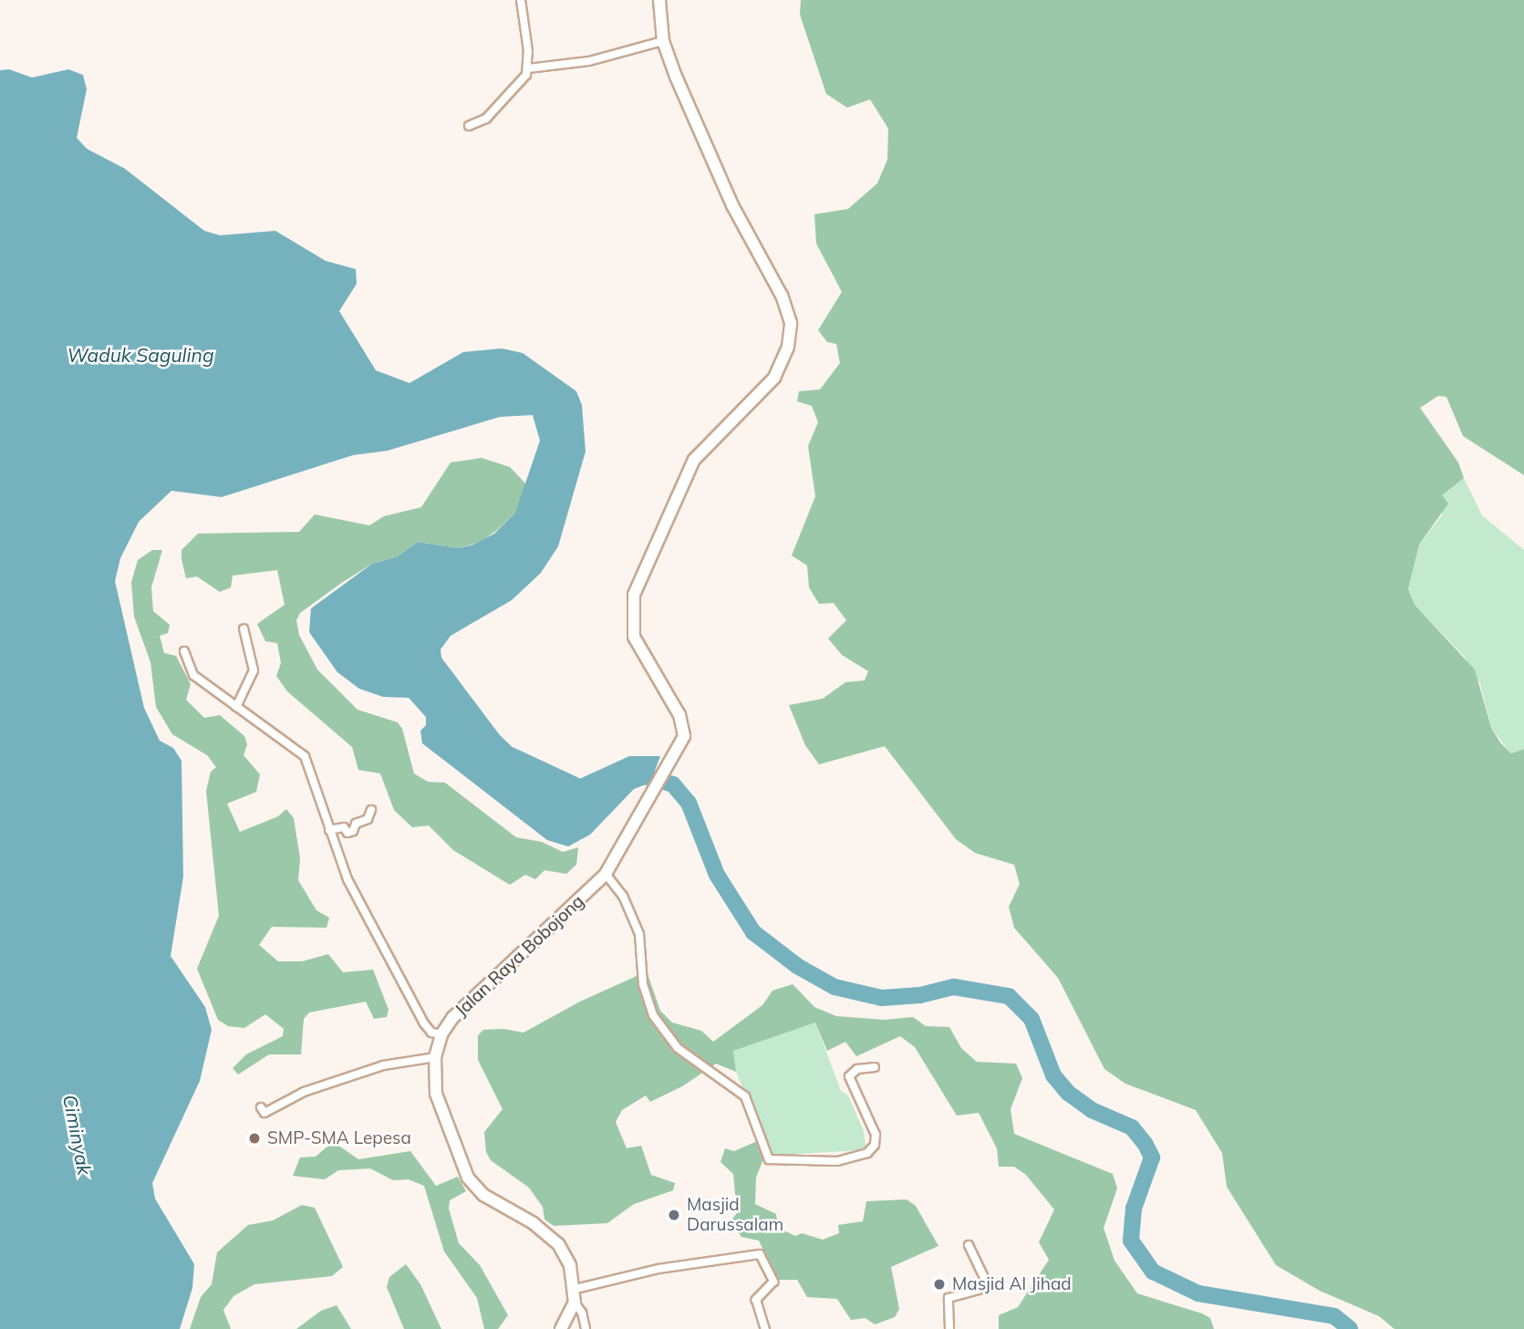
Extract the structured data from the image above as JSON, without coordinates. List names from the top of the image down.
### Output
{
  "streets": {
    "main road": ["Jalan Raya Bobojong"]
  },
  "water": ["Waduk Saguling", "Ciminyak"],
  "places": ["SMP-SMA Lepesa", "Masjid Darussalam", "Masjid Al Jihad"]
}
